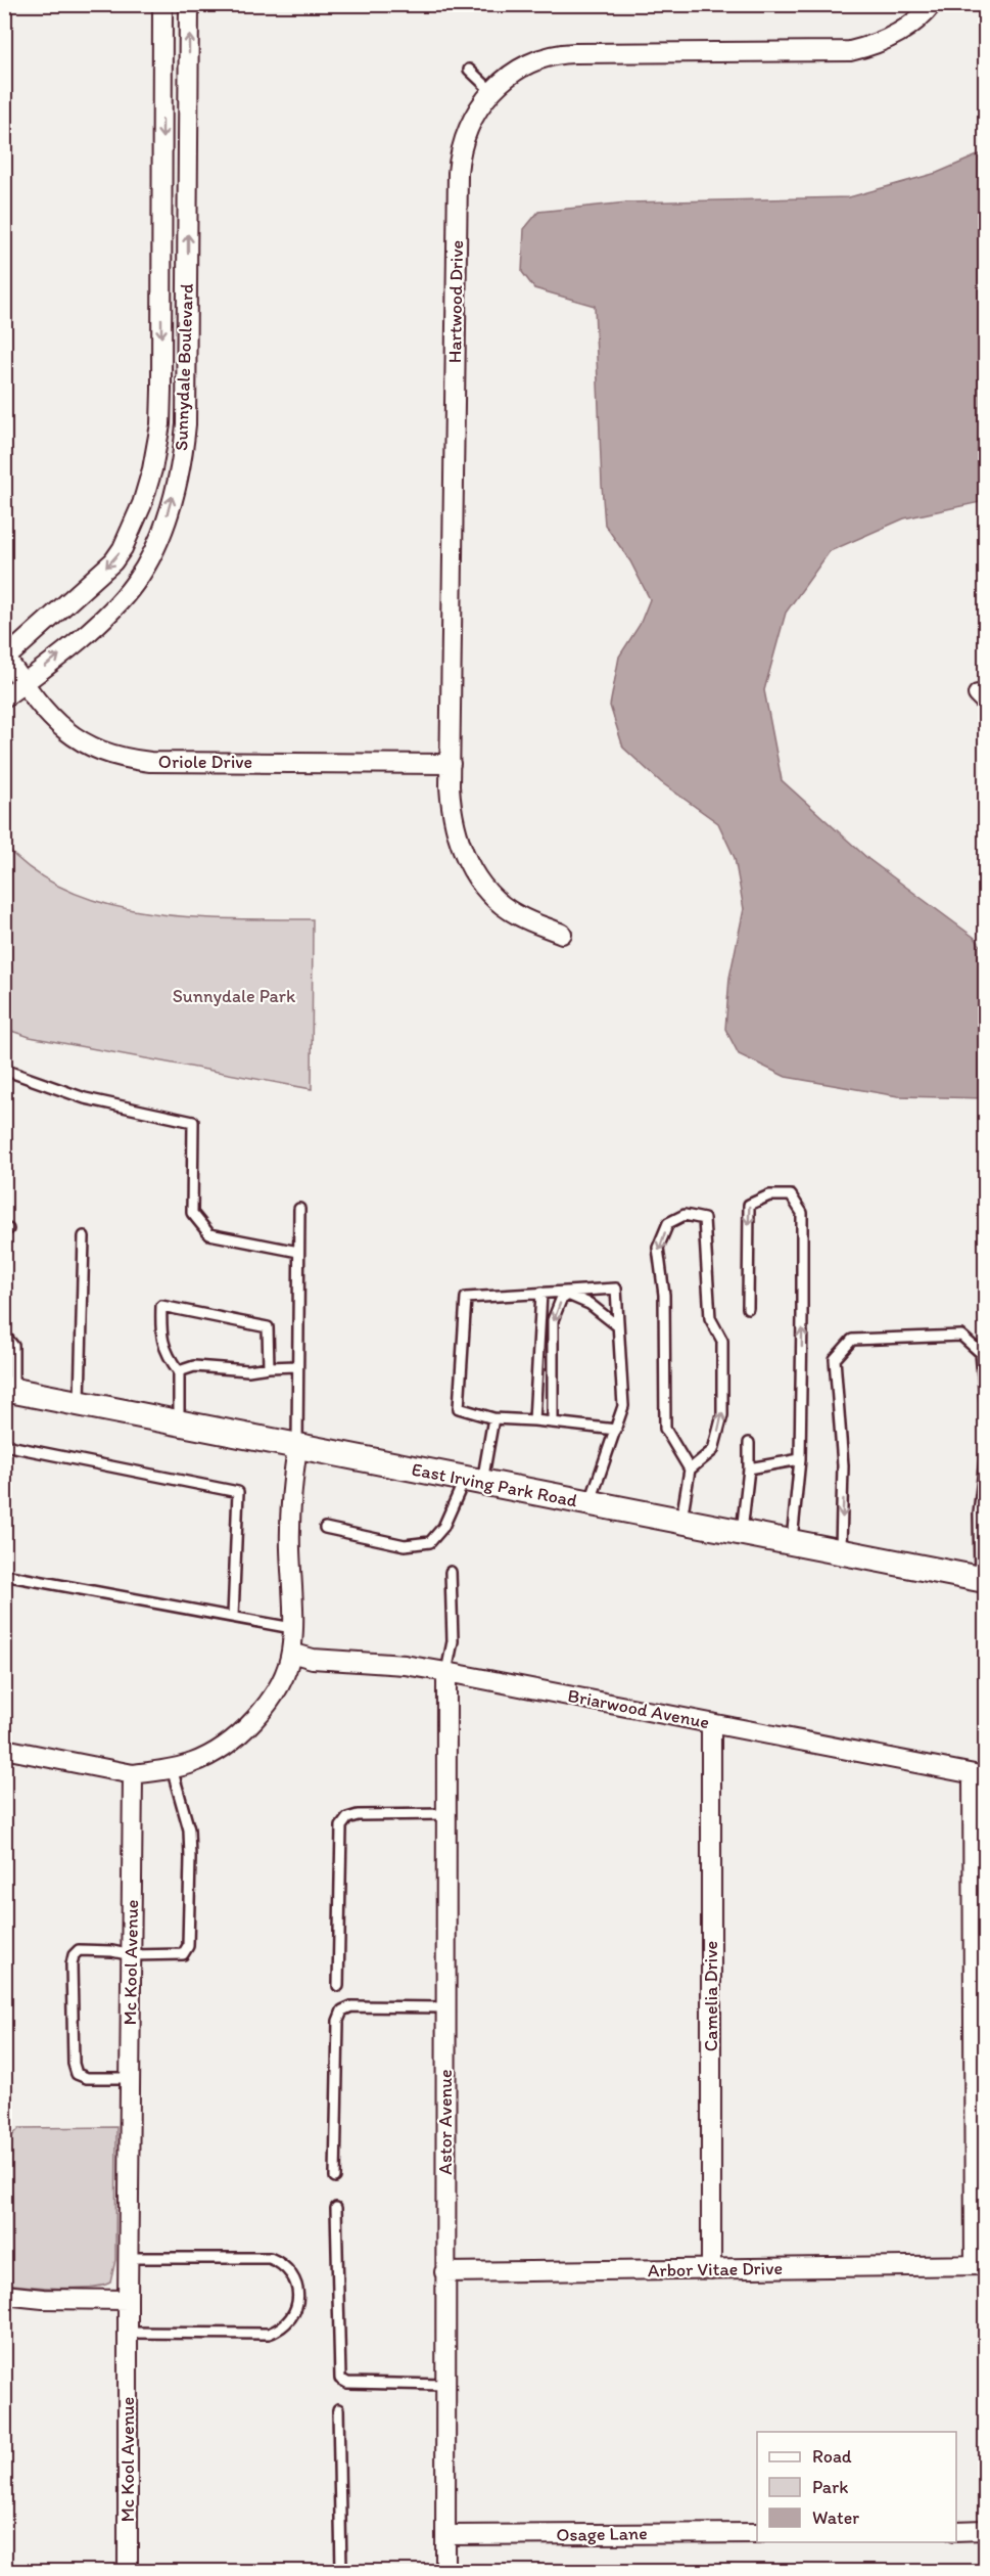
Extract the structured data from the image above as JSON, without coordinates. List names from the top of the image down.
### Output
{
  "streets": {
    "main road": ["East Irving Park Road"],
    "street": [
      "Hartwood Drive",
      "Sunnydale Boulevard",
      "Oriole Drive",
      "Briarwood Avenue",
      "Mc Kool Avenue",
      "Camelia Drive",
      "Astor Avenue",
      "Arbor Vitae Drive",
      "Osage Lane"
    ]
  },
  "crossings": [
    ["Hartwood Drive", "Oriole Drive"],
    ["Sunnydale Boulevard", "Oriole Drive"],
    ["Briarwood Avenue", "Camelia Drive"],
    ["Briarwood Avenue", "Astor Avenue"],
    ["Camelia Drive", "Arbor Vitae Drive"],
    ["Astor Avenue", "Arbor Vitae Drive"],
    ["Astor Avenue", "Osage Lane"]
  ],
  "parks": ["Sunnydale Park"],
  "legend": ["Road", "Park", "Water"]
}
